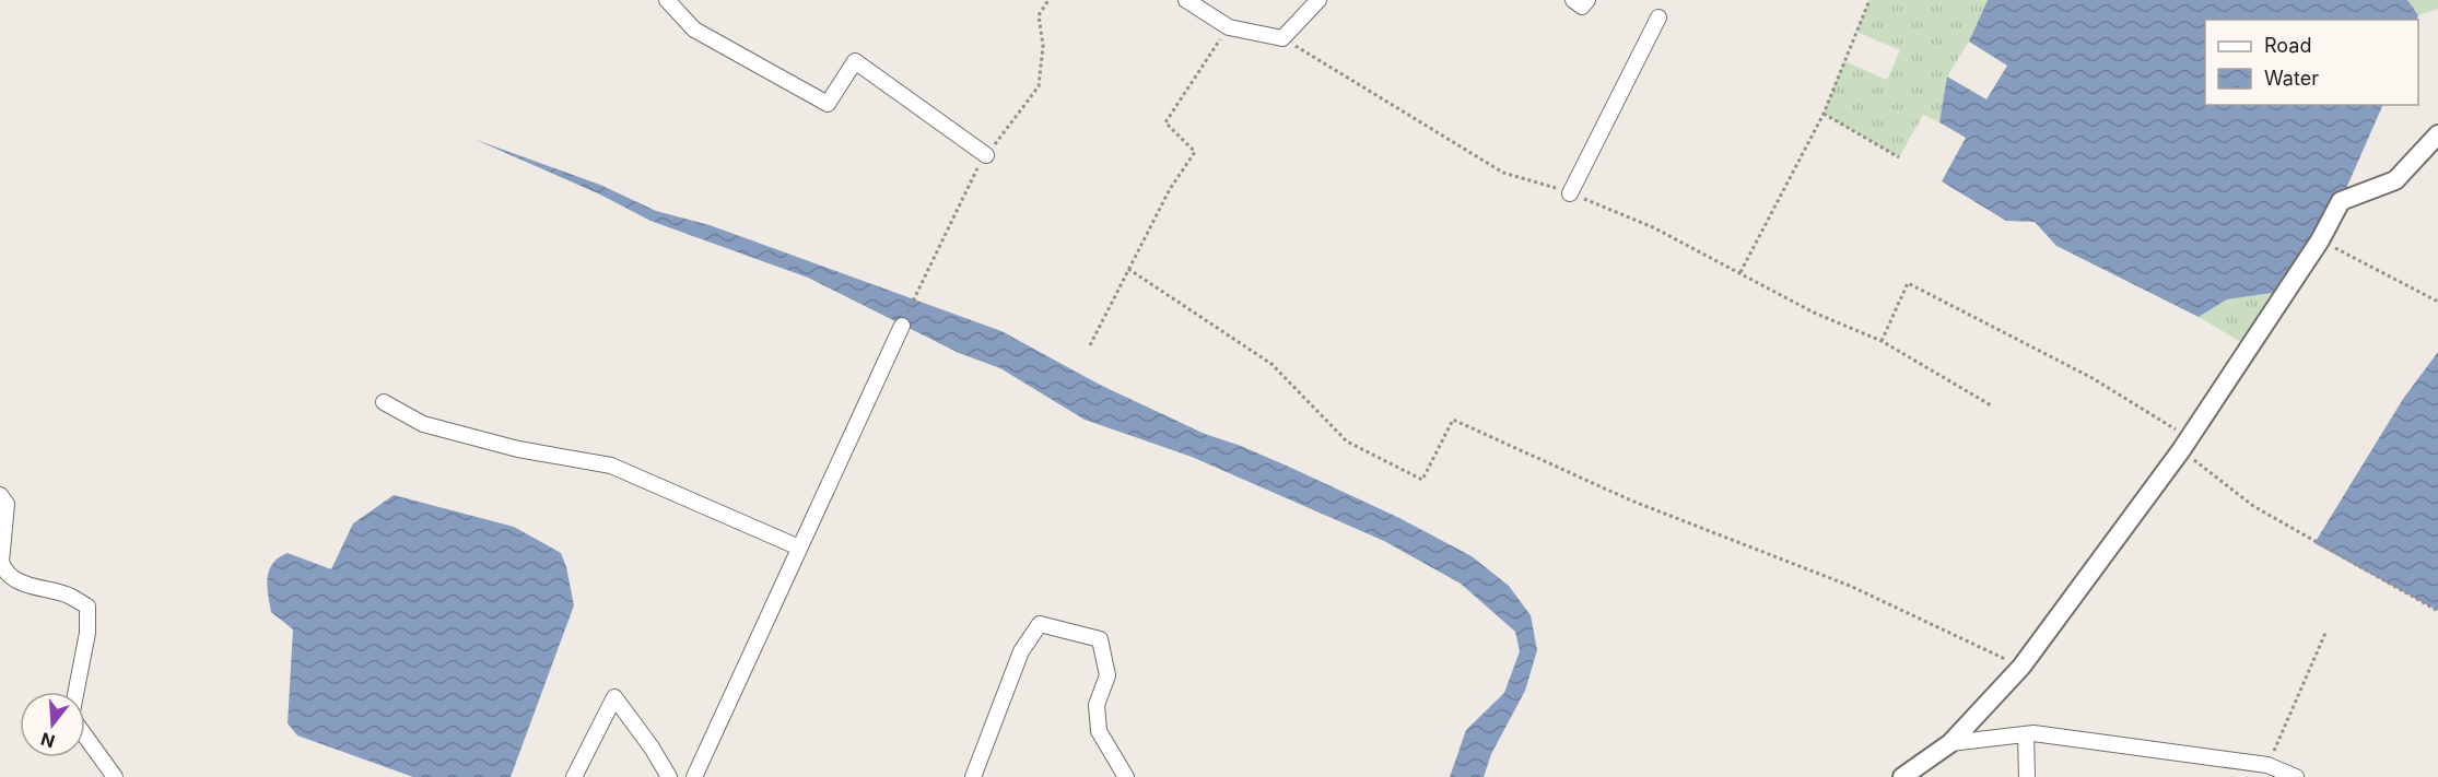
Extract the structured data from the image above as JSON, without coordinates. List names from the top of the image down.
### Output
{
  "legend": ["Road", "Water"],
  "north": "bottom"
}
